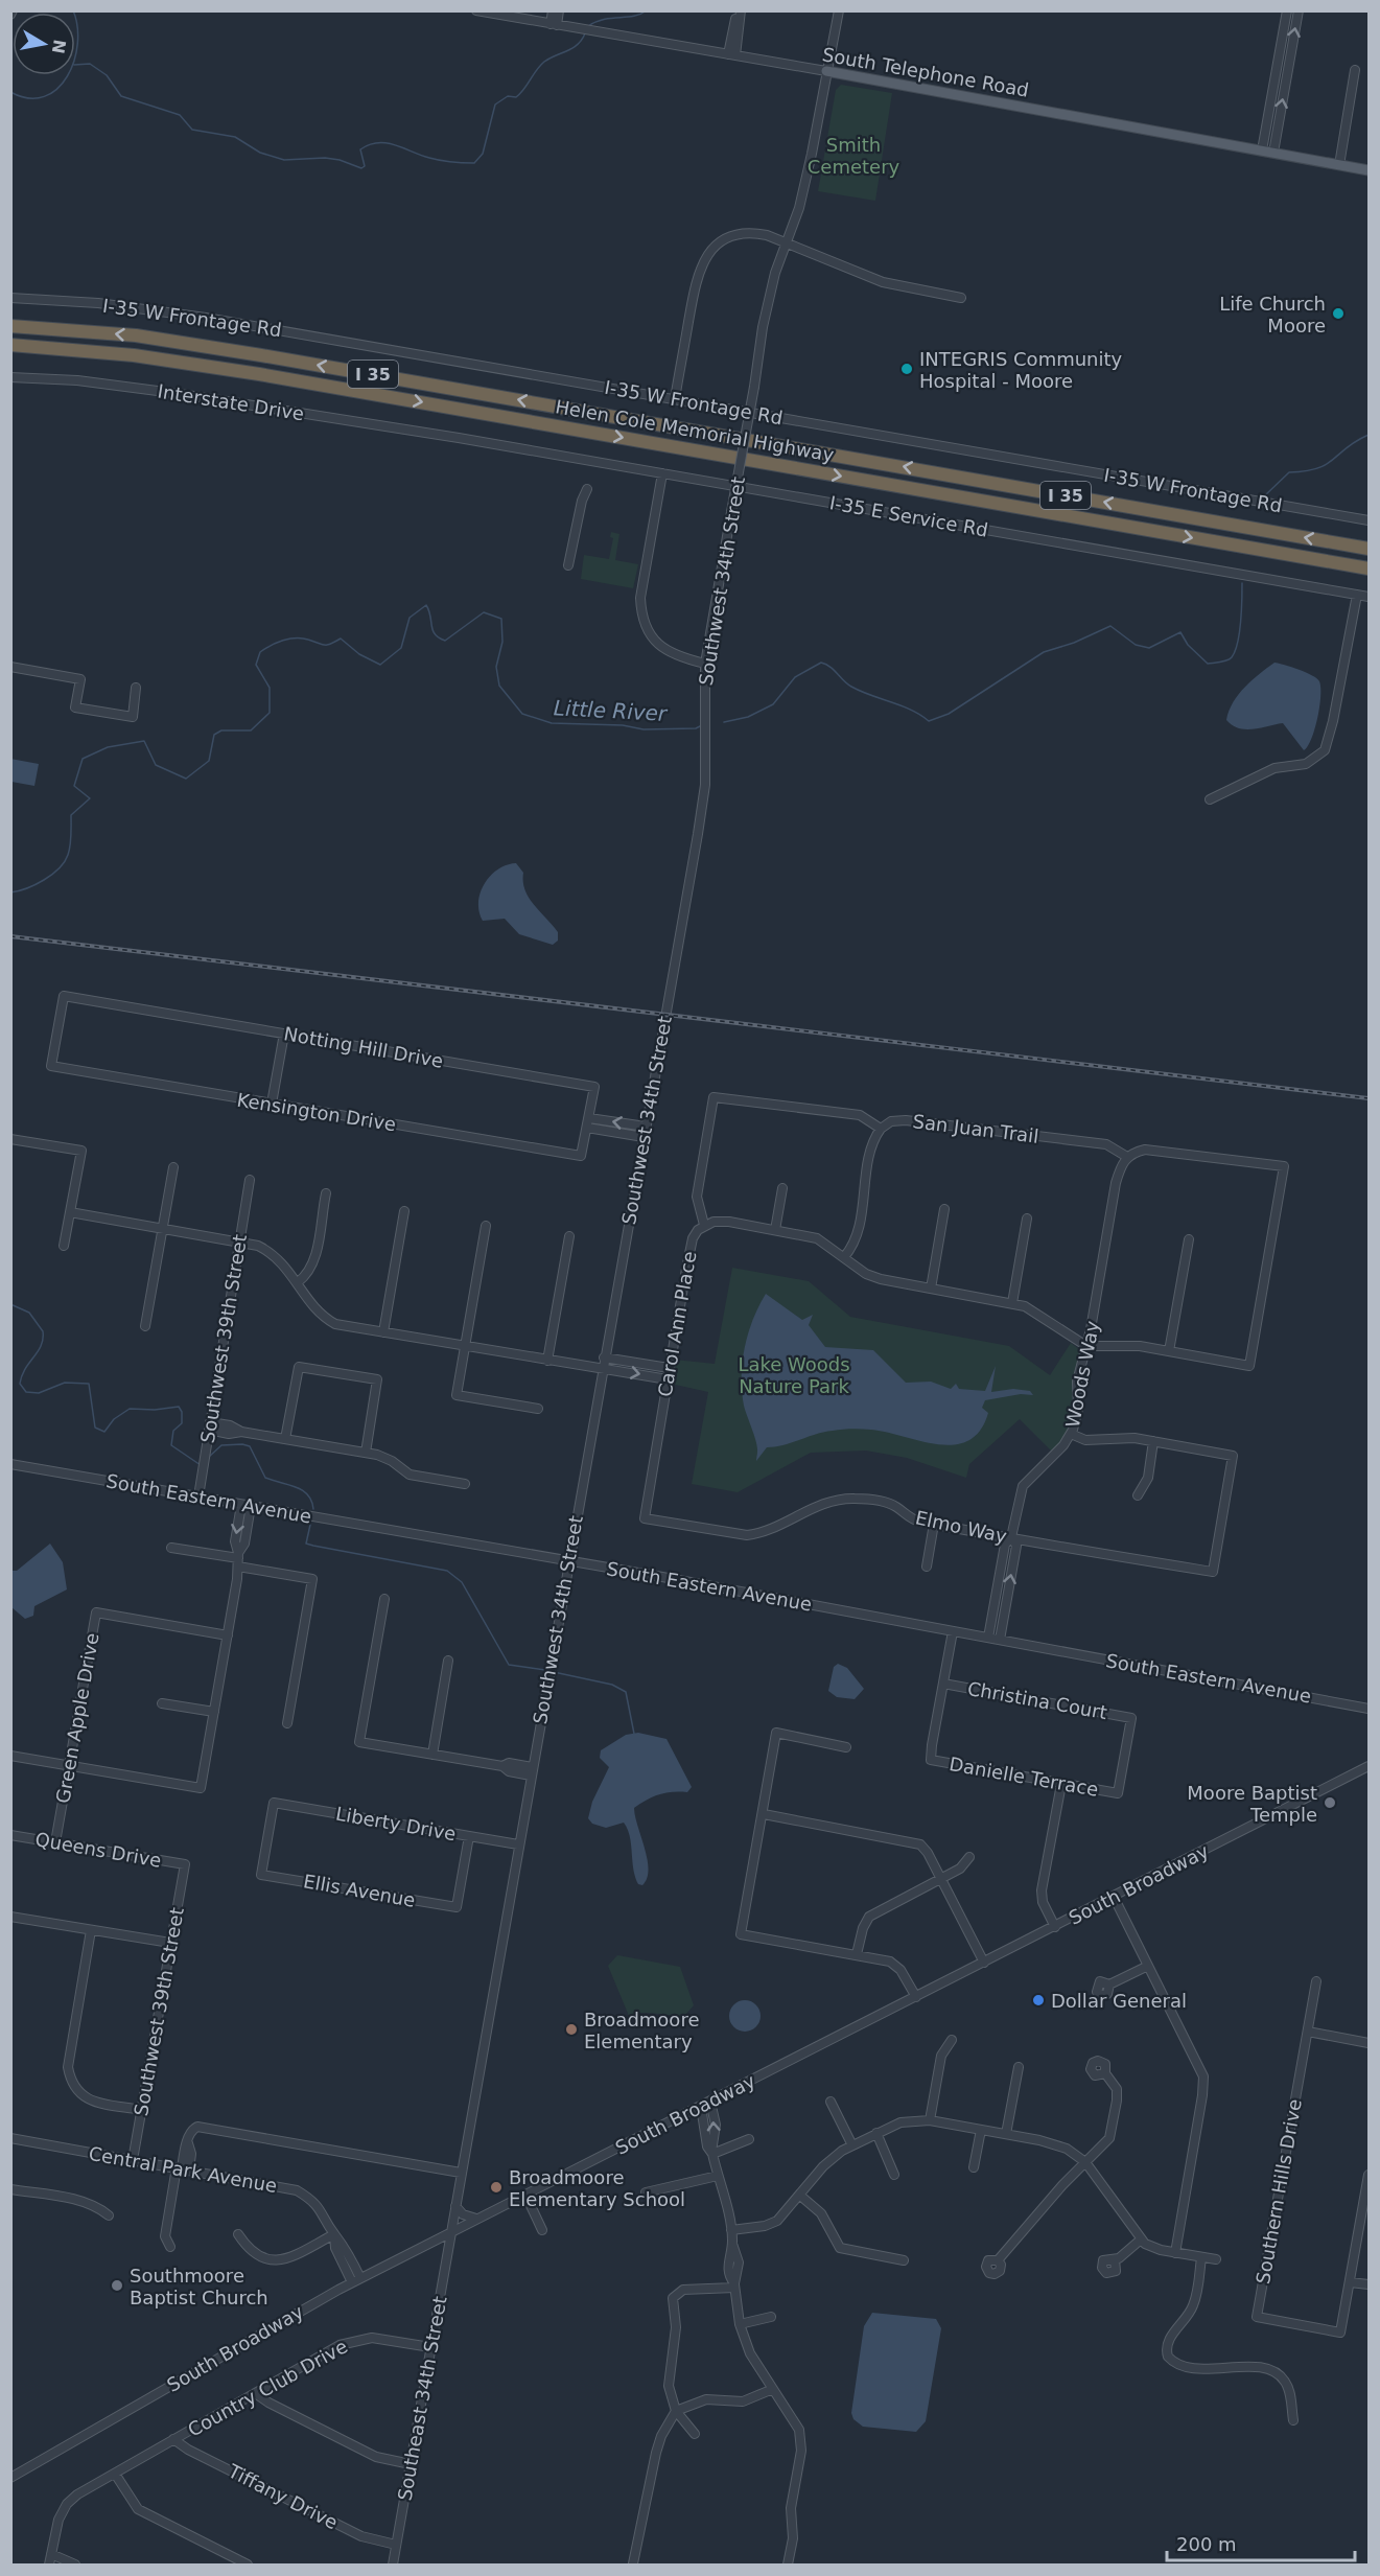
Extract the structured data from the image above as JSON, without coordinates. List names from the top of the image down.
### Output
{
  "streets": {
    "highway": ["I 35", "Helen Cole Memorial Highway"],
    "main road": ["South Telephone Road"],
    "street": [
      "I-35 W Frontage Rd",
      "Interstate Drive",
      "I-35 E Service Rd",
      "Southwest 34th Street",
      "Notting Hill Drive",
      "Kensington Drive",
      "San Juan Trail",
      "Carol Ann Place",
      "Southwest 39th Street",
      "Woods Way",
      "South Eastern Avenue",
      "Elmo Way",
      "Christina Court",
      "Green Apple Drive",
      "Danielle Terrace",
      "Liberty Drive",
      "Queens Drive",
      "South Broadway",
      "Ellis Avenue",
      "Central Park Avenue",
      "Southern Hills Drive",
      "Country Club Drive",
      "Southeast 34th Street",
      "Tiffany Drive"
    ]
  },
  "crossings": [
    ["South Telephone Road", "Southwest 34th Street"],
    ["Interstate Drive", "I-35 E Service Rd"],
    ["Southwest 34th Street", "South Eastern Avenue"],
    ["Southwest 34th Street", "Liberty Drive"],
    ["Southwest 34th Street", "South Broadway"],
    ["Southwest 34th Street", "Southeast 34th Street"],
    ["Notting Hill Drive", "Kensington Drive"],
    ["San Juan Trail", "Woods Way"],
    ["Carol Ann Place", "Elmo Way"],
    ["Southwest 39th Street", "South Eastern Avenue"],
    ["Southwest 39th Street", "Queens Drive"],
    ["Southwest 39th Street", "Central Park Avenue"],
    ["Woods Way", "South Eastern Avenue"],
    ["Woods Way", "Elmo Way"],
    ["Christina Court", "Danielle Terrace"],
    ["Green Apple Drive", "Queens Drive"],
    ["Liberty Drive", "Ellis Avenue"],
    ["South Broadway", "Central Park Avenue"],
    ["South Broadway", "Southeast 34th Street"],
    ["Country Club Drive", "Southeast 34th Street"],
    ["Country Club Drive", "Tiffany Drive"],
    ["Southeast 34th Street", "Tiffany Drive"]
  ],
  "water": ["Little River"],
  "parks": ["Smith Cemetery", "Lake Woods Nature Park"],
  "places": [
    "Life Church Moore",
    "INTEGRIS Community Hospital - Moore",
    "Moore Baptist Temple",
    "Dollar General",
    "Broadmoore Elementary",
    "Broadmoore Elementary School",
    "Southmoore Baptist Church"
  ],
  "scale_bar": "200 m",
  "north": "right"
}
